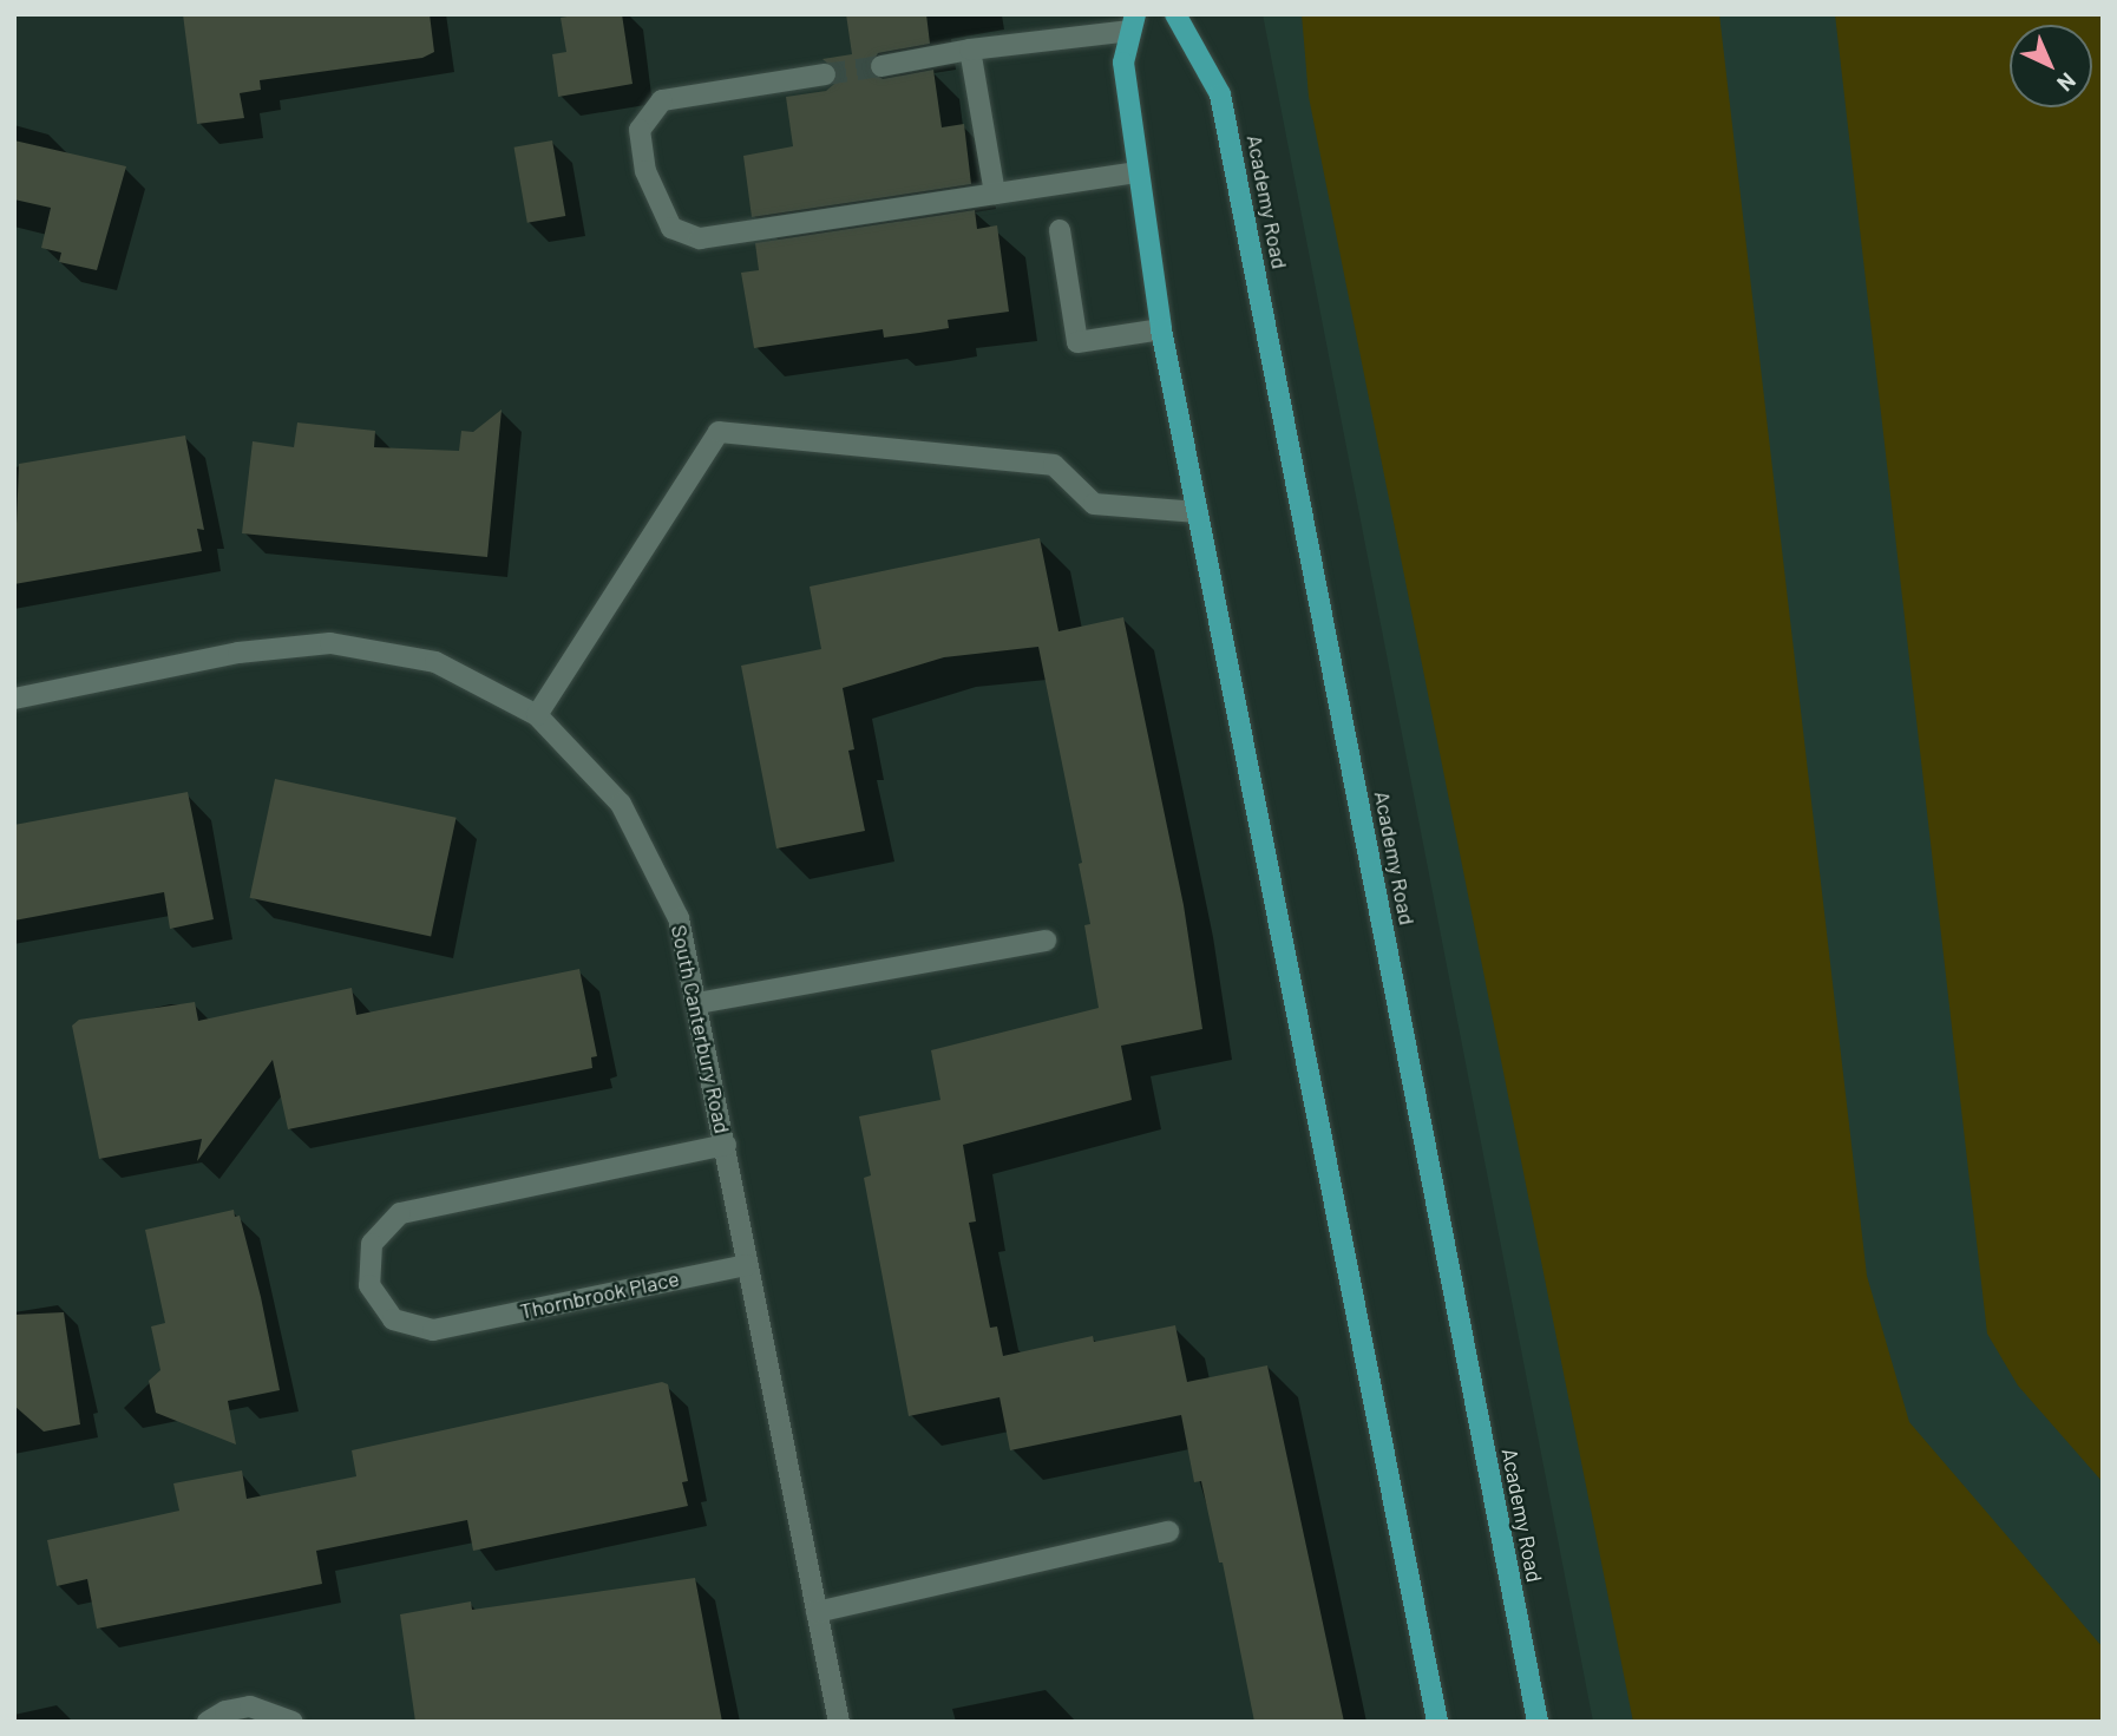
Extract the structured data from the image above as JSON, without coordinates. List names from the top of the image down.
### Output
{
  "streets": {
    "main road": ["Academy Road"],
    "street": ["South Canterbury Road", "Thornbrook Place"]
  },
  "crossings": [
    ["South Canterbury Road", "Thornbrook Place"]
  ],
  "north": "bottom right"
}
